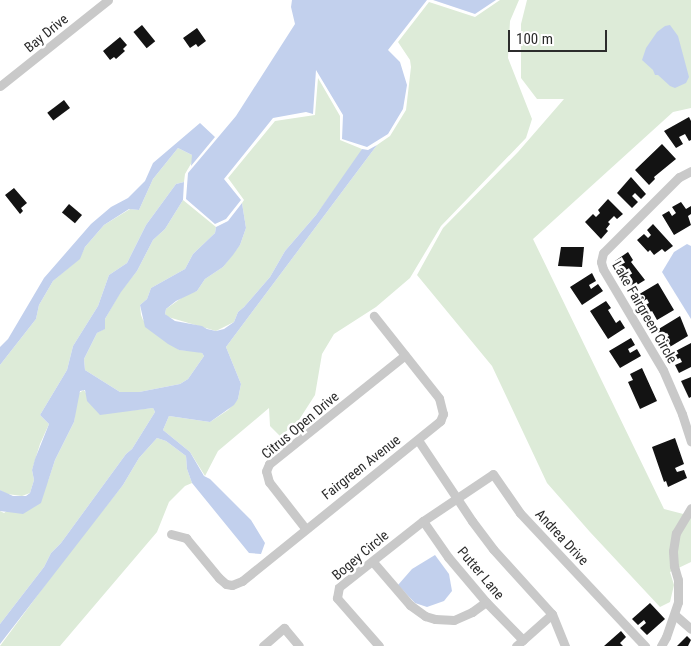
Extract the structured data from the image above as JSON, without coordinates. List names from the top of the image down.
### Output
{
  "streets": {
    "street": [
      "Bay Drive",
      "Lake Fairgreen Circle",
      "Citrus Open Drive",
      "Fairgreen Avenue",
      "Andrea Drive",
      "Bogey Circle",
      "Putter Lane"
    ]
  },
  "crossings": [
    ["Citrus Open Drive", "Fairgreen Avenue"],
    ["Fairgreen Avenue", "Andrea Drive"],
    ["Fairgreen Avenue", "Bogey Circle"],
    ["Andrea Drive", "Bogey Circle"],
    ["Bogey Circle", "Putter Lane"]
  ],
  "scale_bar": "100 m"
}
